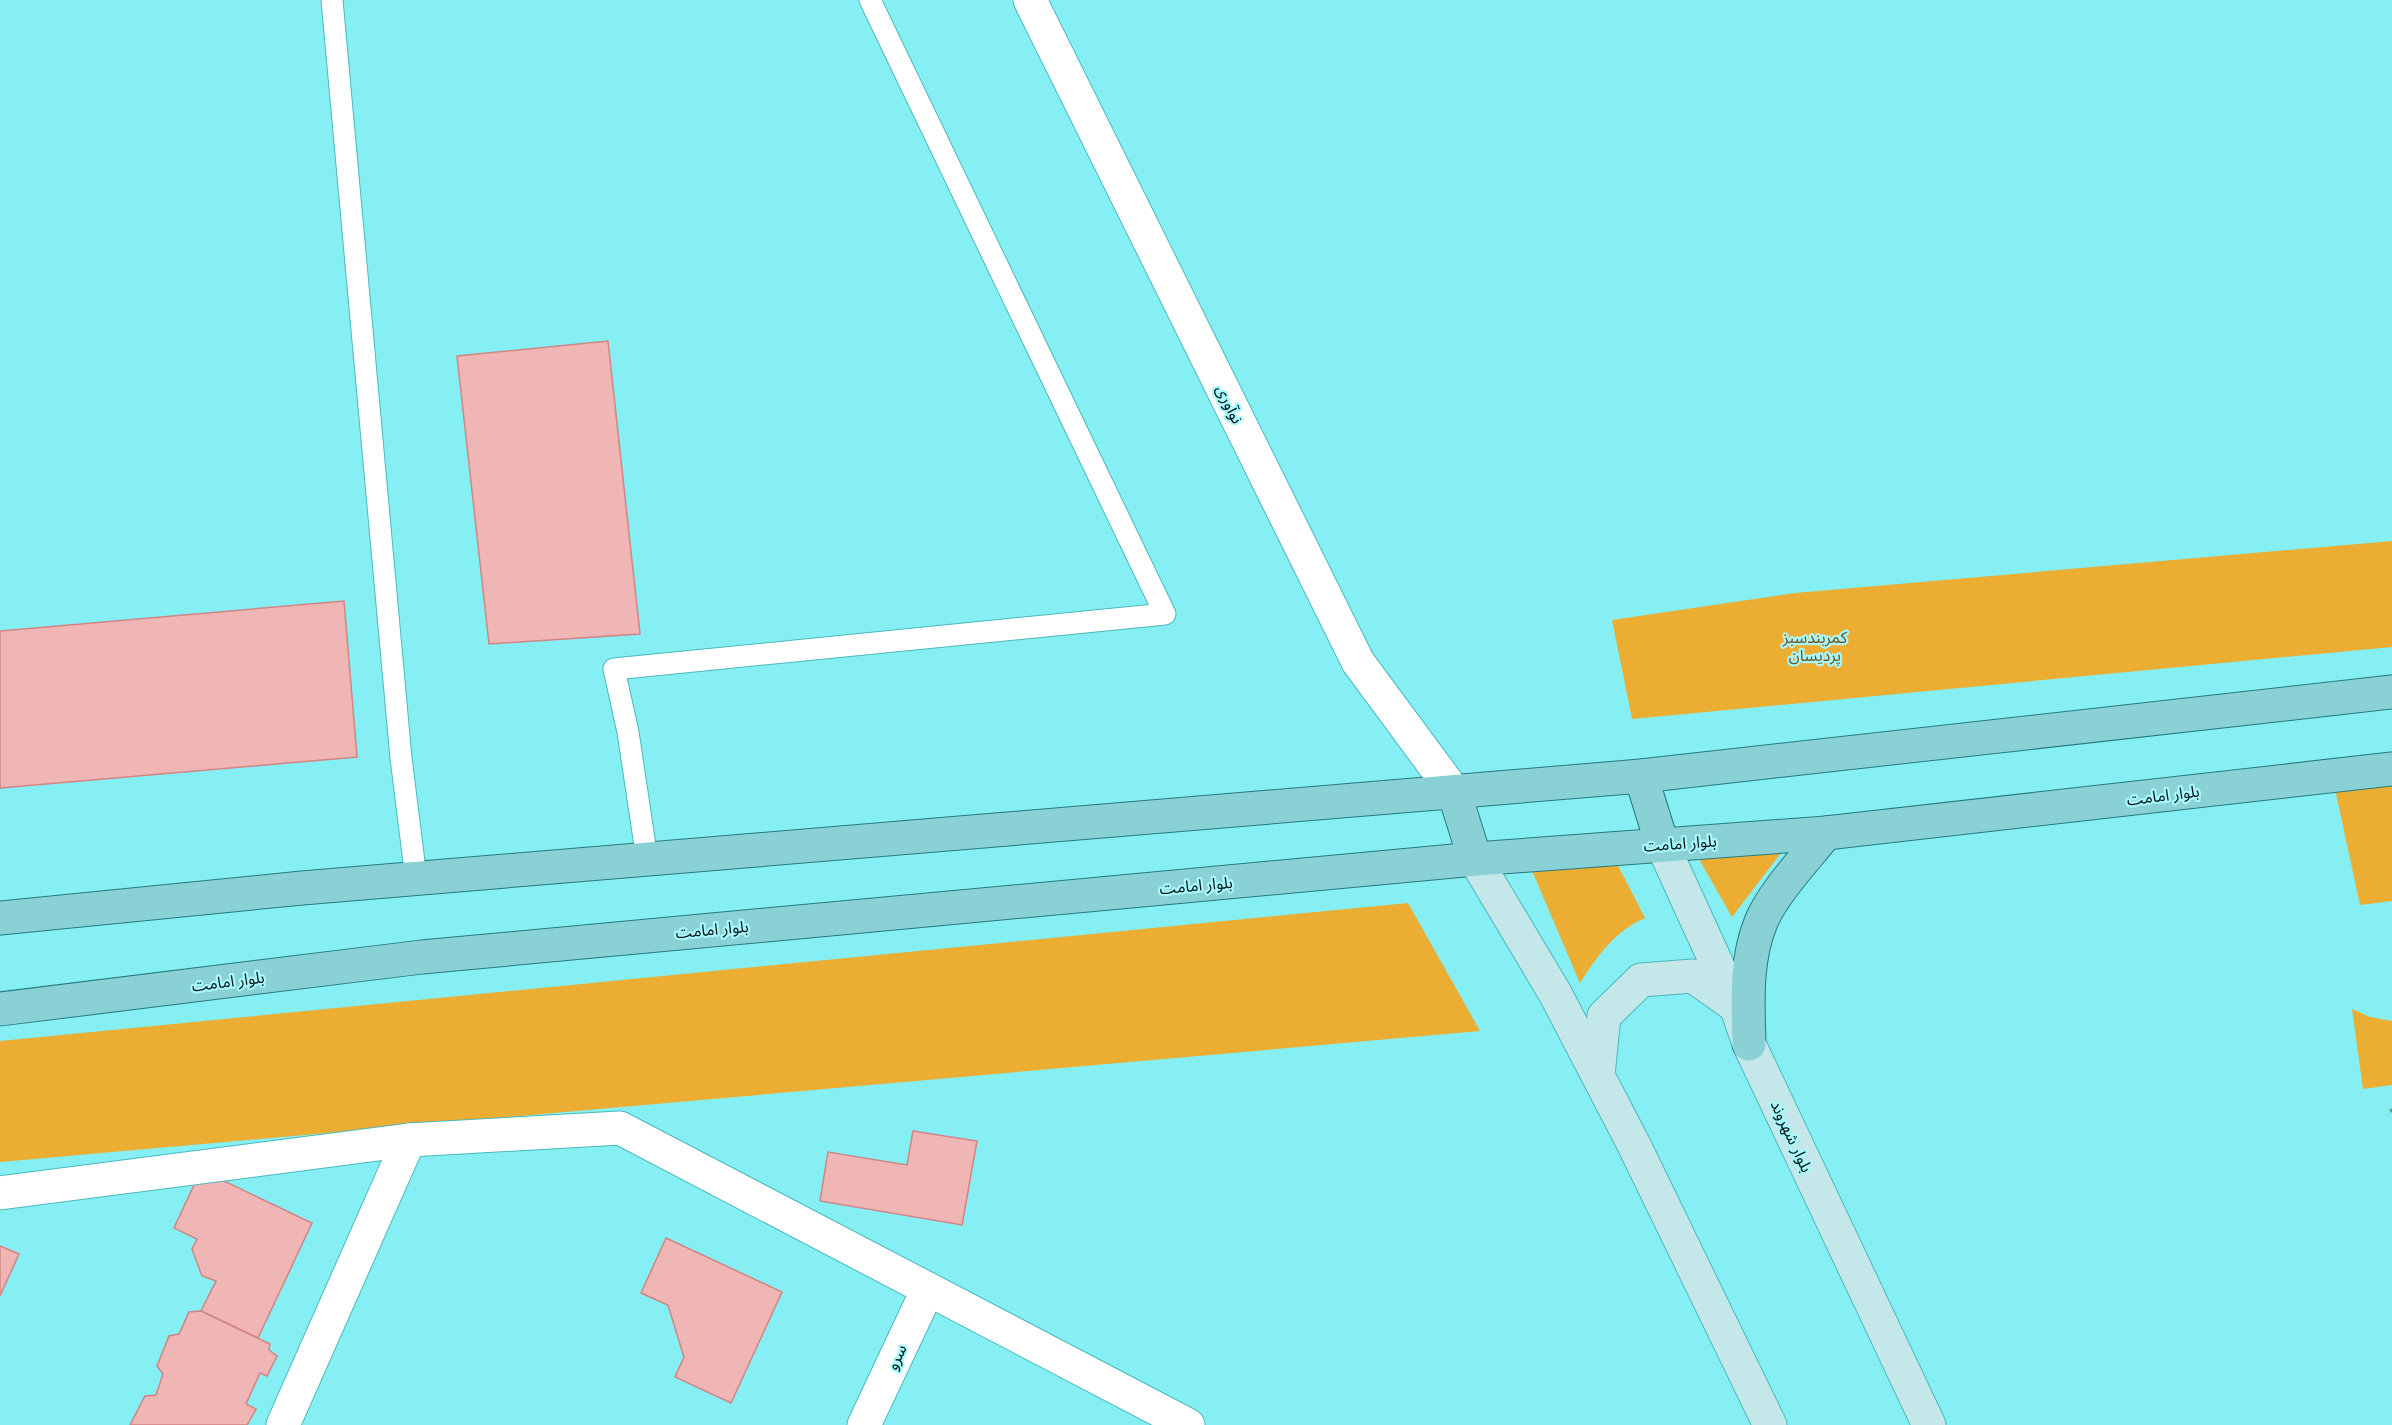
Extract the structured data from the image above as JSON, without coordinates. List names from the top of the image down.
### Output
{
  "streets": {
    "main road": ["بلوار امامت", "بلوار شهروند"],
    "street": ["نوآوری", "سرو"]
  },
  "crossings": [
    ["بلوار امامت", "بلوار شهروند"]
  ],
  "parks": ["کمربندسبز پردیسان"]
}
